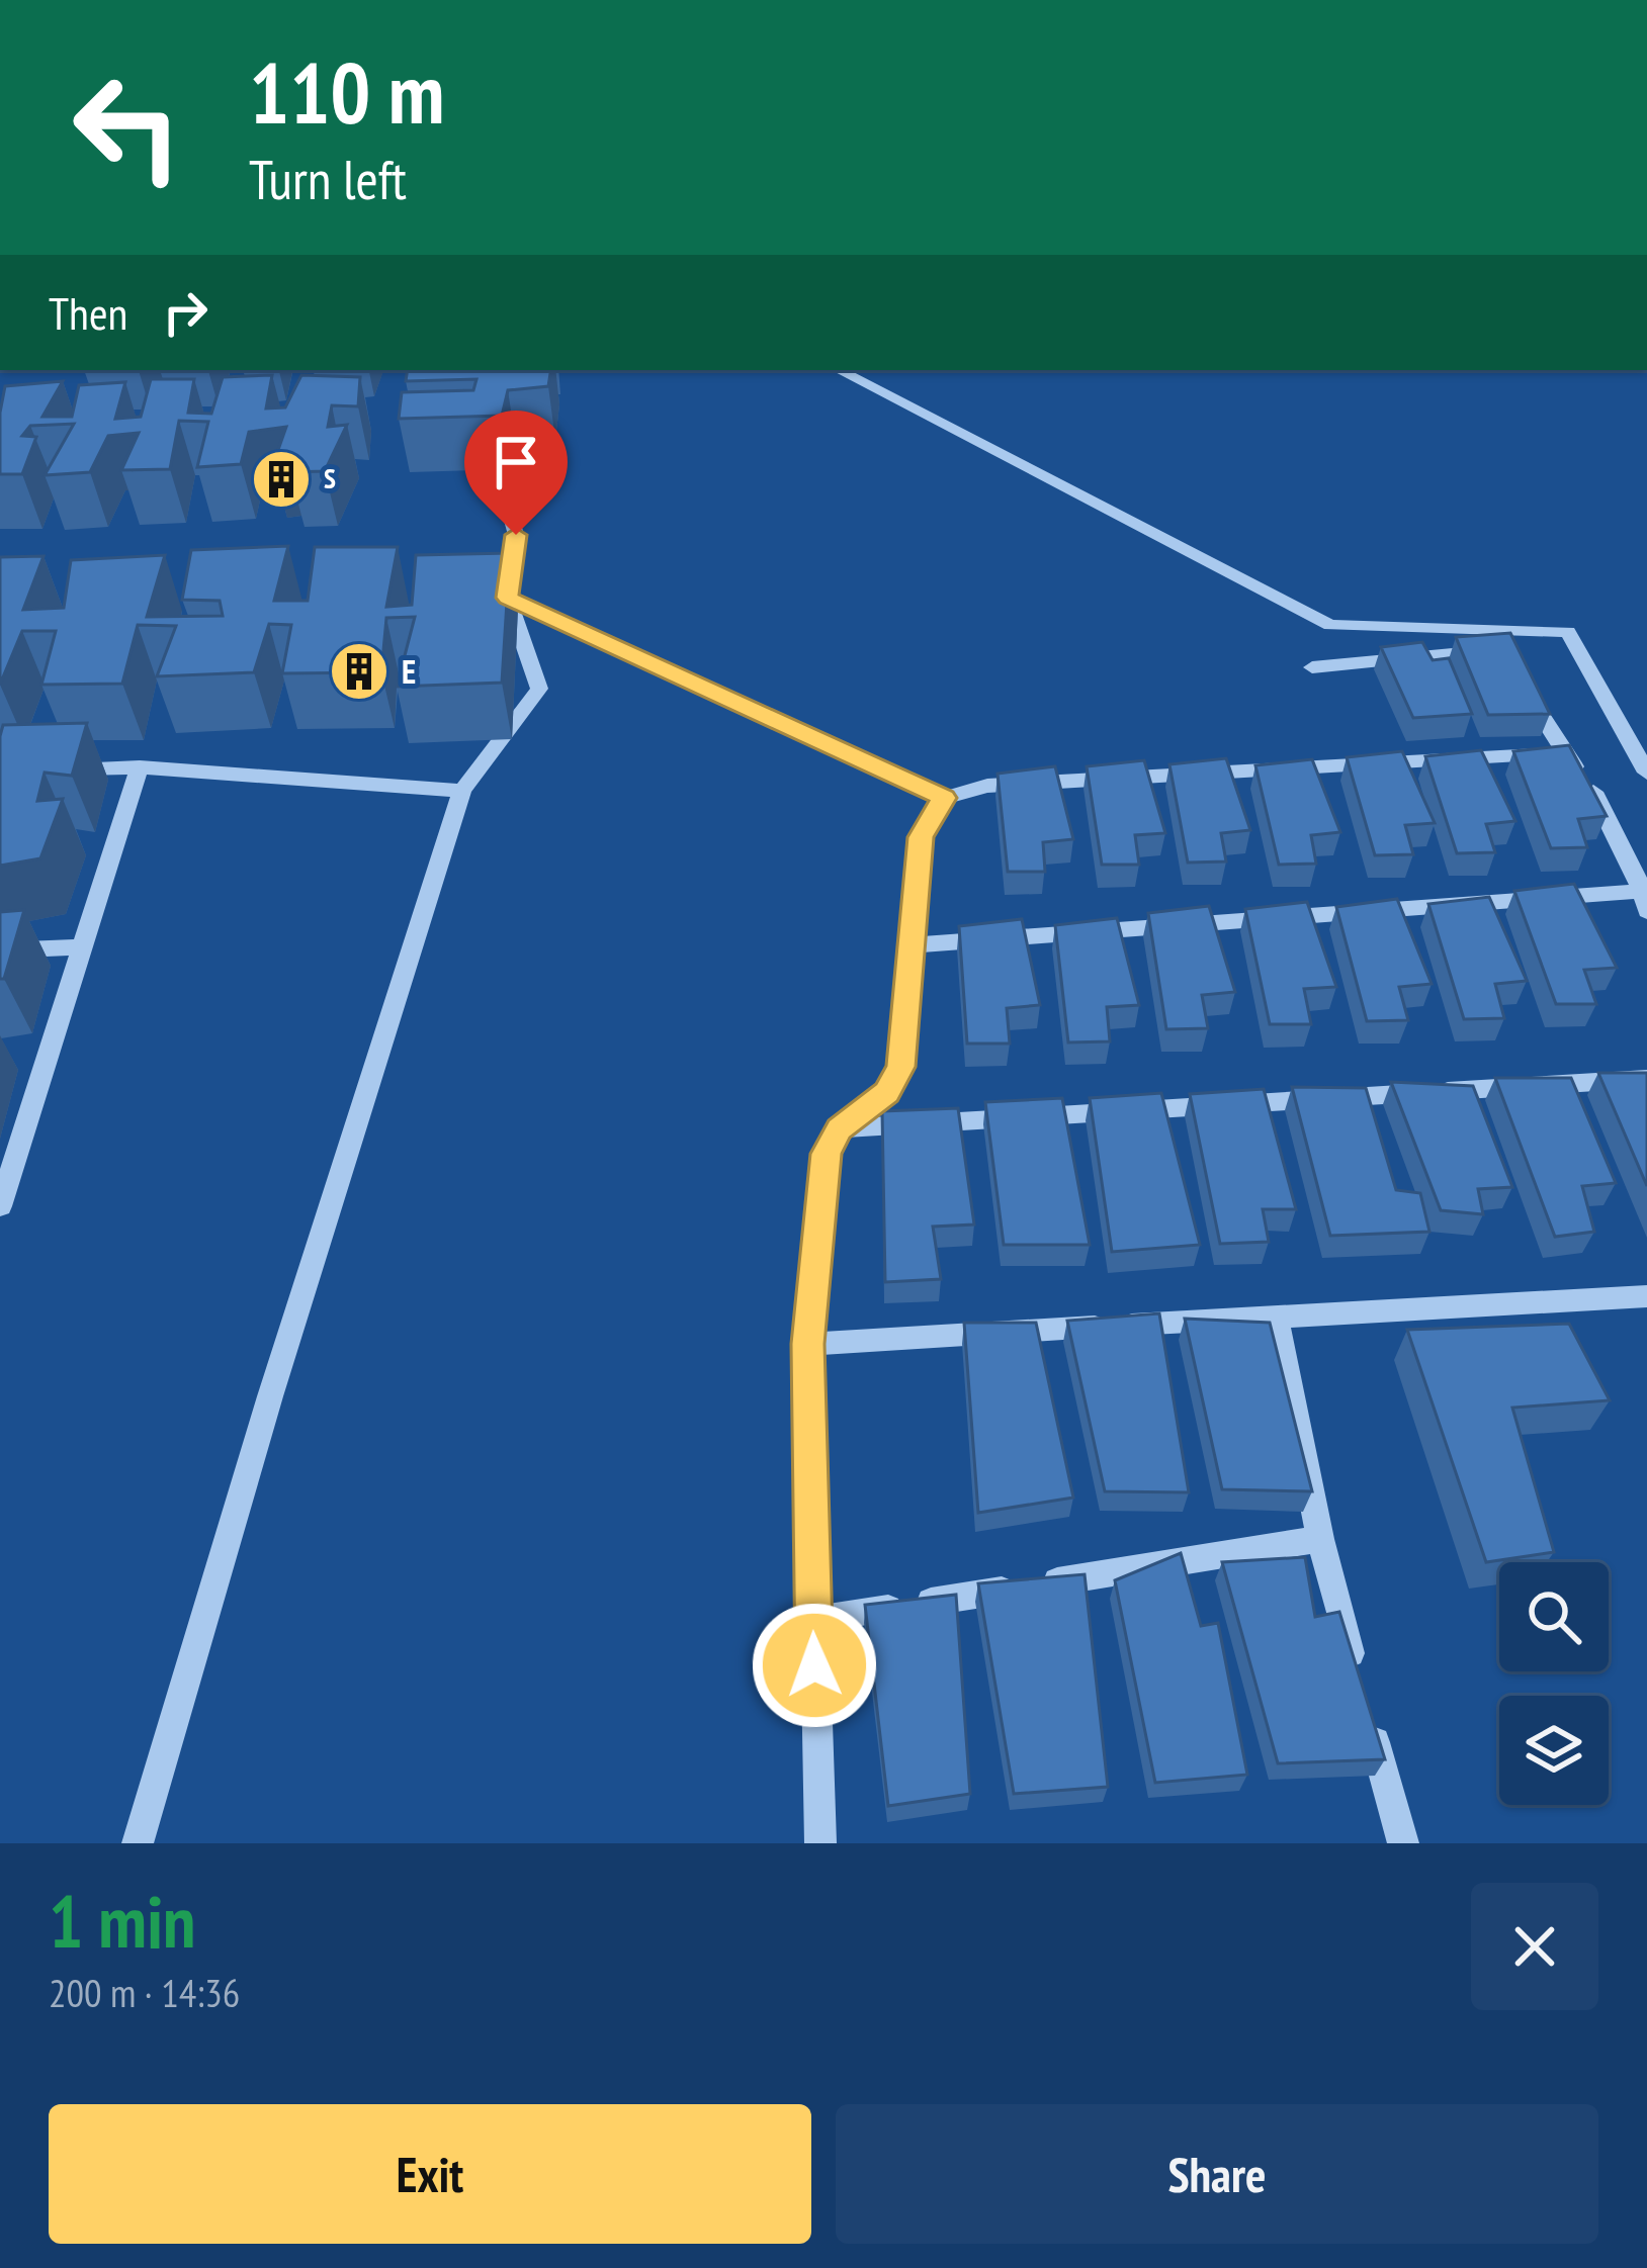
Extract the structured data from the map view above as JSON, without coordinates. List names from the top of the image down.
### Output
{
  "places": {
    "building": ["S", "E"]
  },
  "page": {
    "turn": ["110 m", "Turn left"],
    "then": "Then",
    "heading": ["1 min", "200 m · 14:36"],
    "buttons": ["Exit", "Share"]
  }
}
